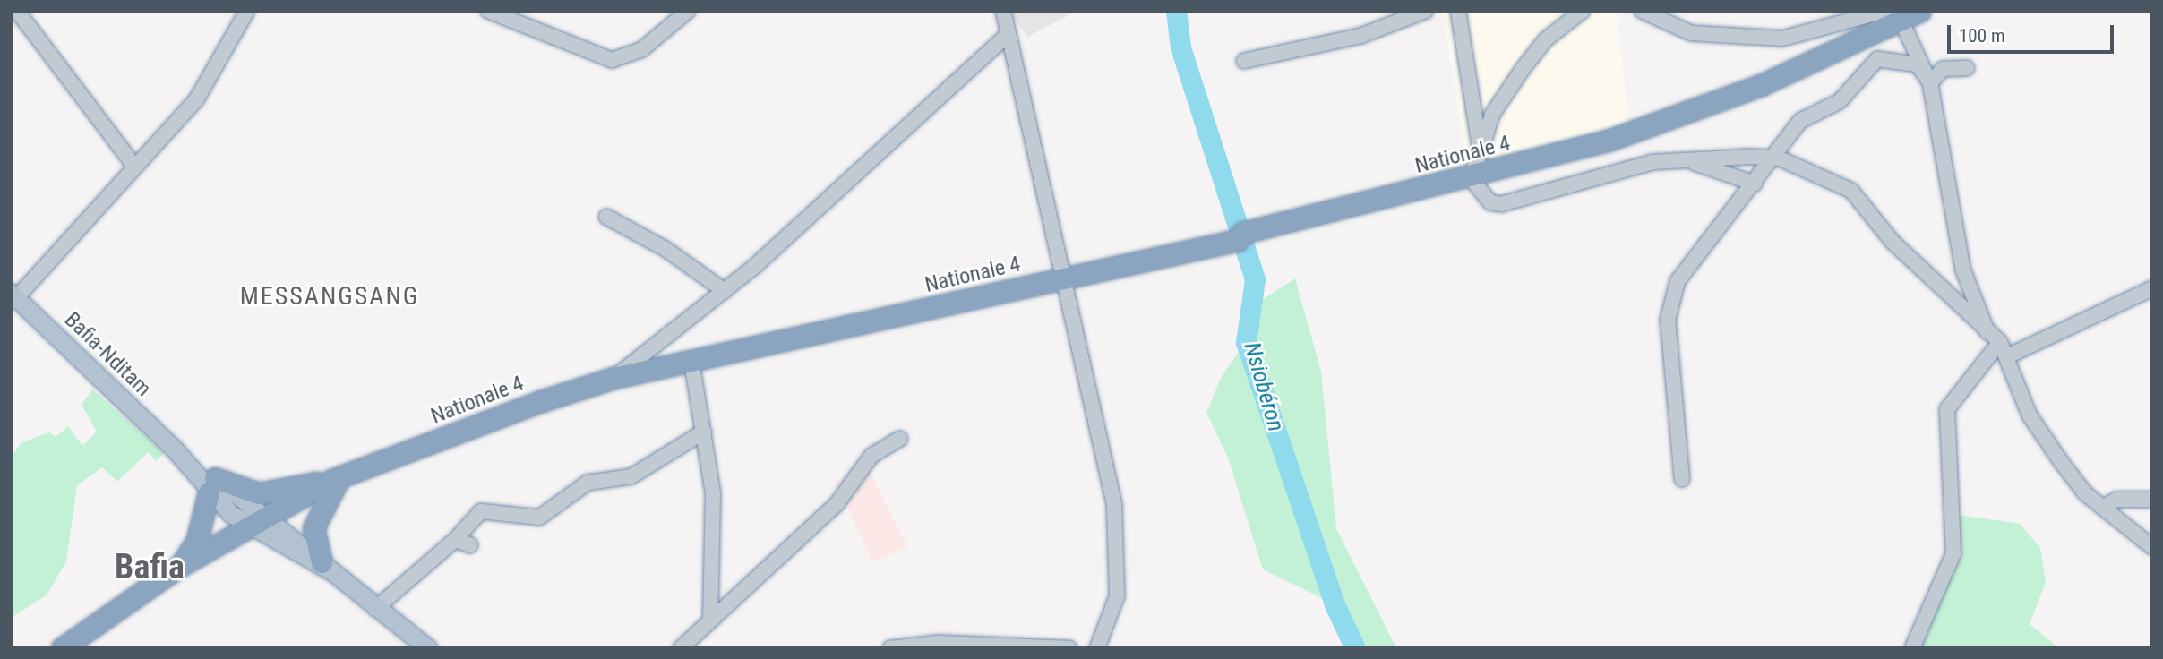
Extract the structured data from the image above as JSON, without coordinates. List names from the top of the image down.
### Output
{
  "streets": {
    "highway": ["Nationale 4"],
    "main road": ["Bafia-Nditam"]
  },
  "districts": ["MESSANGSANG", "Bafia"],
  "water": ["Nsiobéron"],
  "scale_bar": "100 m"
}
